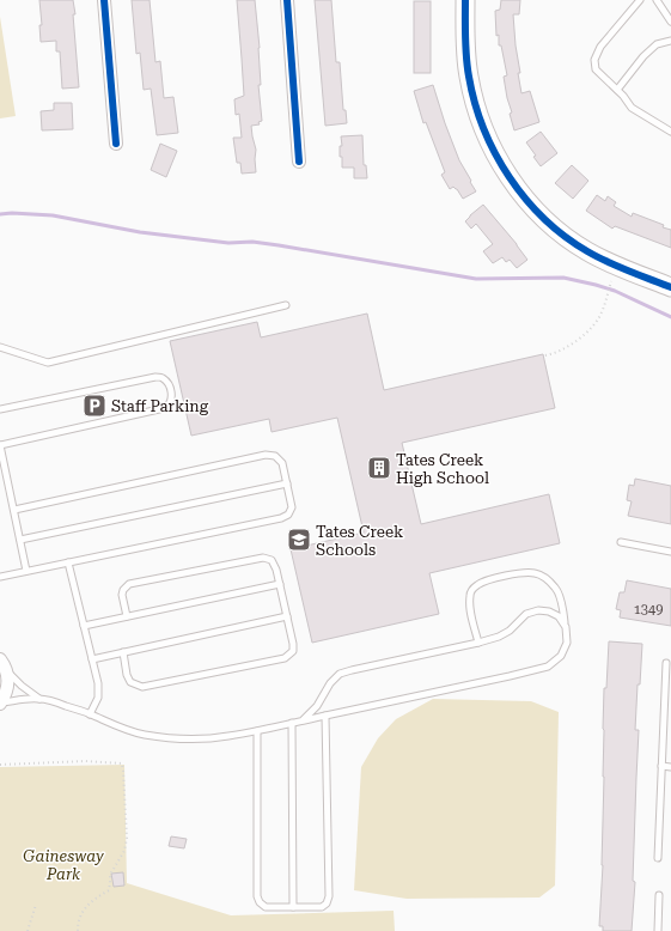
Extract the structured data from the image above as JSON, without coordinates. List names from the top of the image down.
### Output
{
  "parks": ["Gainesway Park"],
  "places": {
    "parking": ["Staff Parking"],
    "building": ["Tates Creek High School"],
    "school or university": ["Tates Creek Schools"]
  },
  "house_numbers": ["1349"]
}
